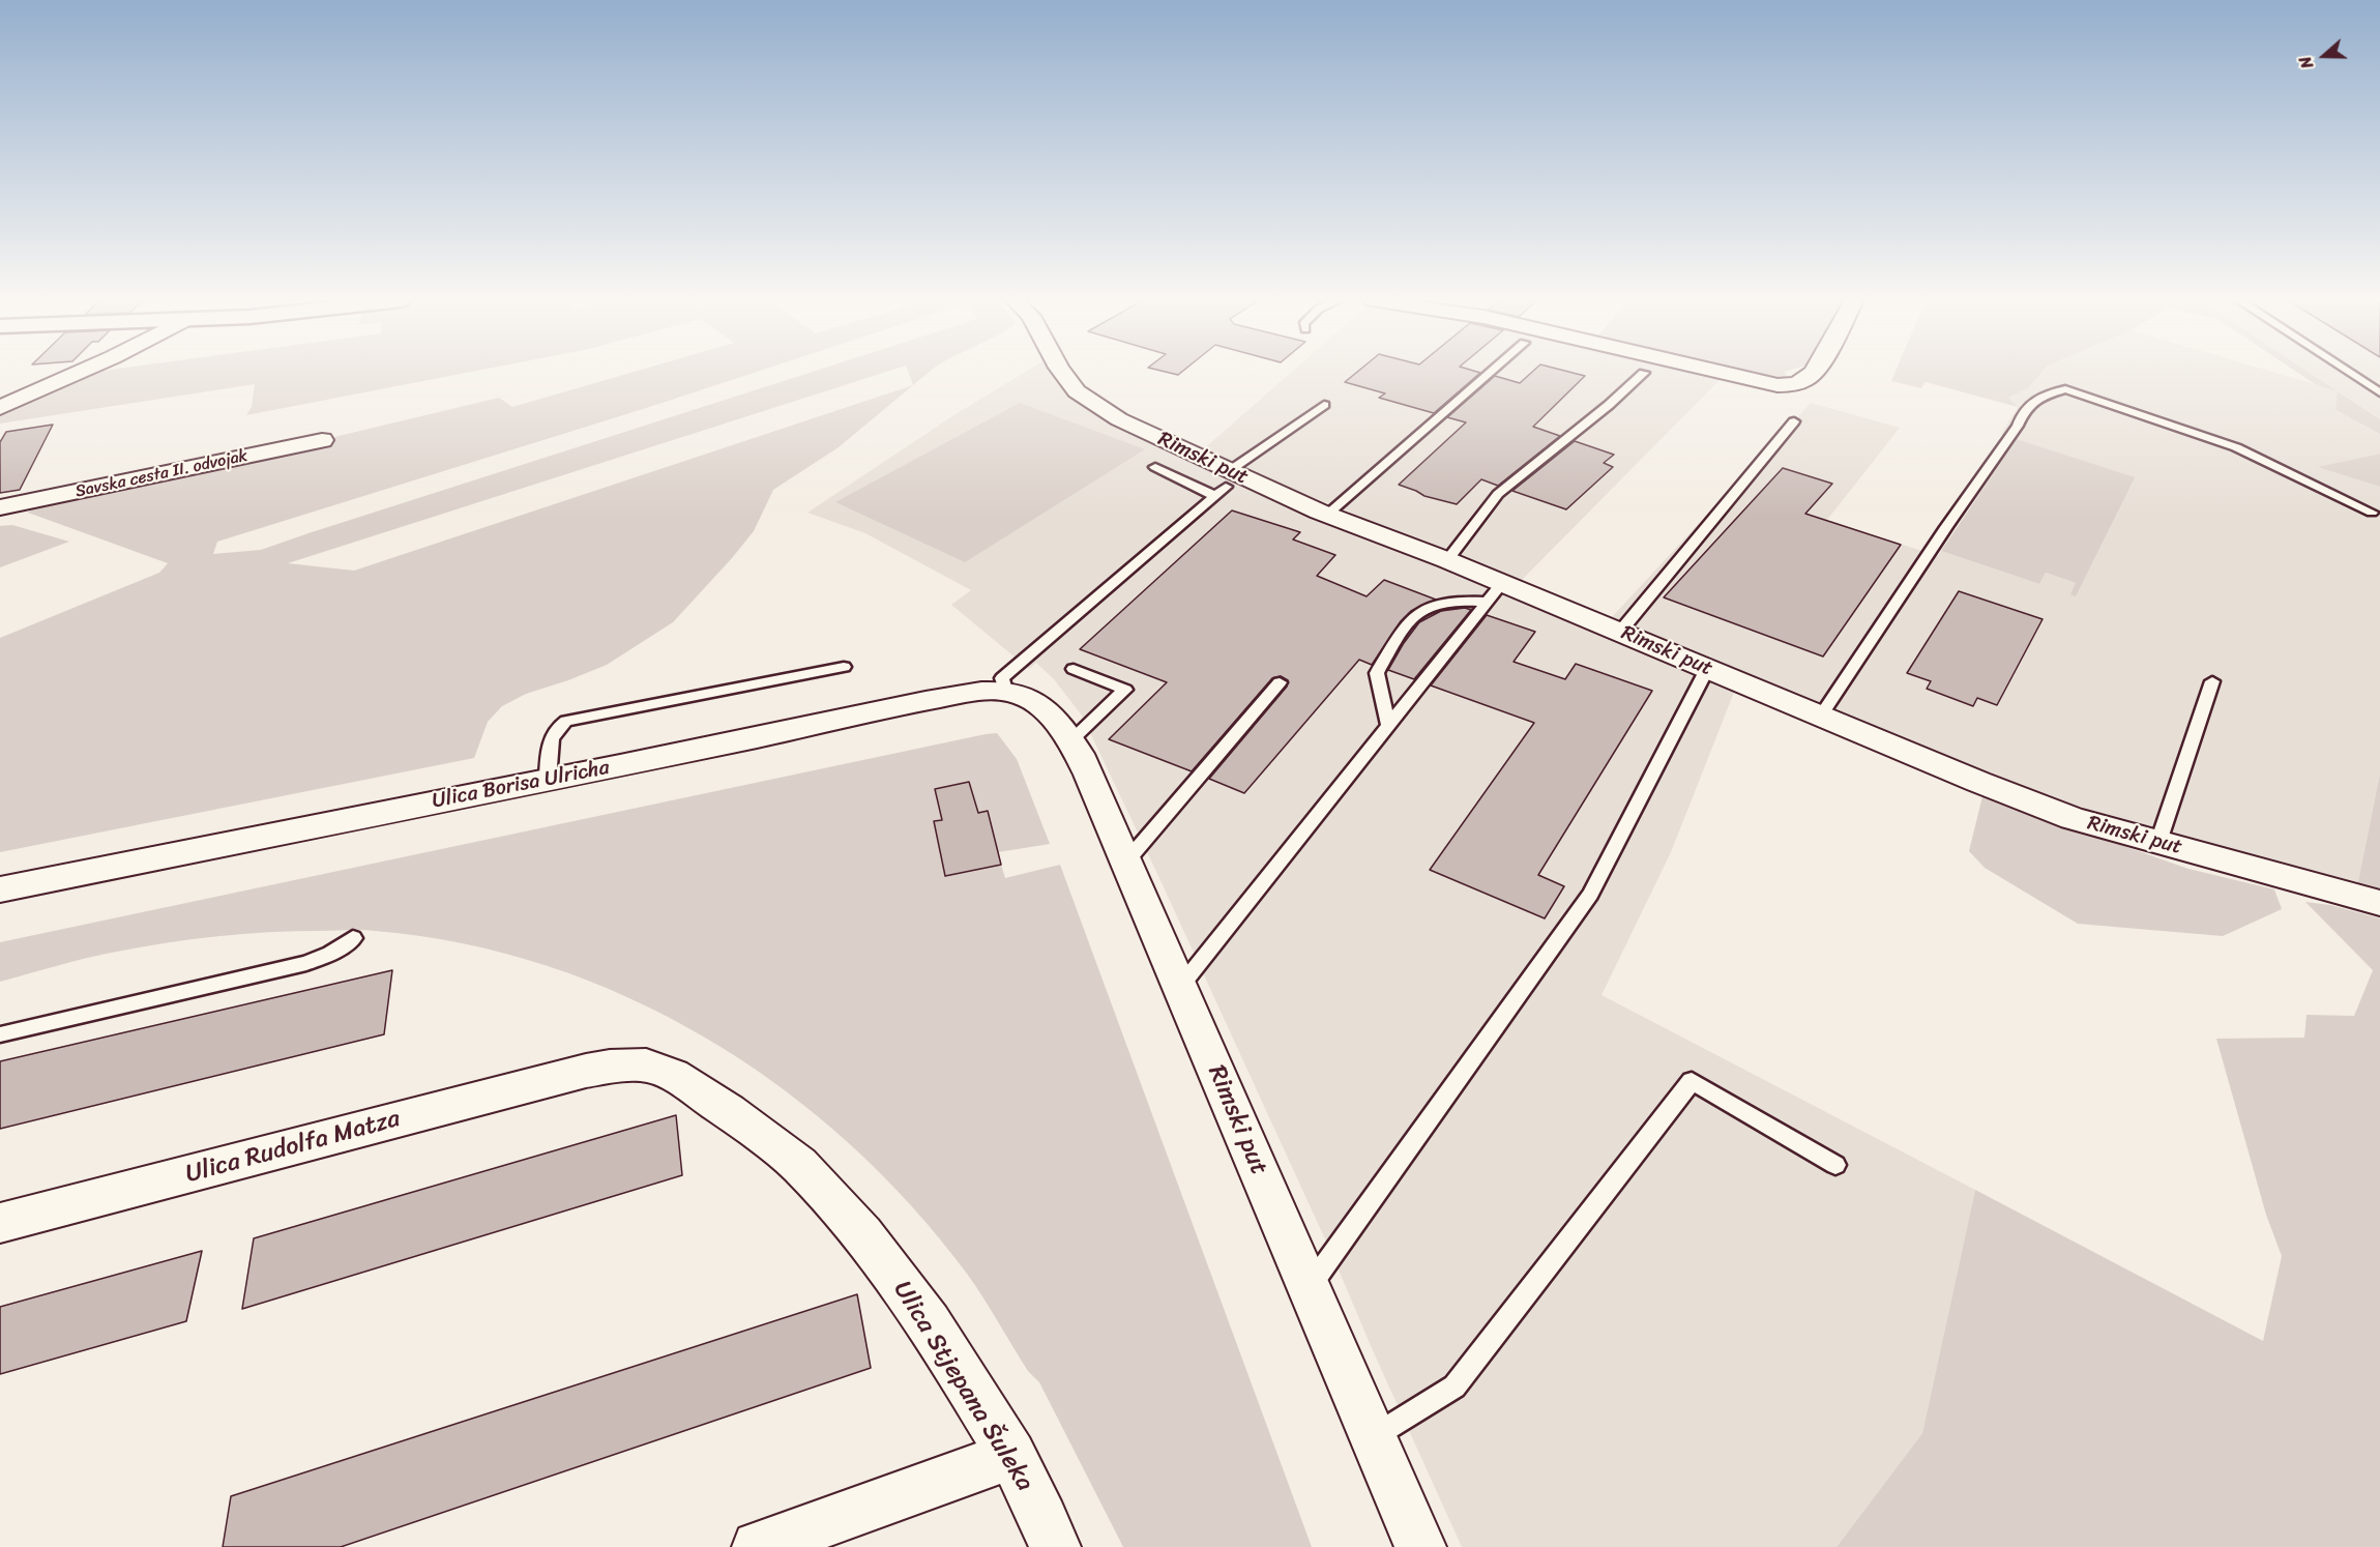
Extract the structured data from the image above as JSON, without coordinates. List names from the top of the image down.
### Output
{
  "streets": {
    "street": [
      "Rimski put",
      "Savska cesta II. odvojak",
      "Ulica Borisa Ulricha",
      "Ulica Rudolfa Matza",
      "Ulica Stjepana Šuleka"
    ]
  },
  "crossings": [
    ["Rimski put", "Ulica Borisa Ulricha"],
    ["Ulica Rudolfa Matza", "Ulica Stjepana Šuleka"]
  ],
  "north": "left"
}
